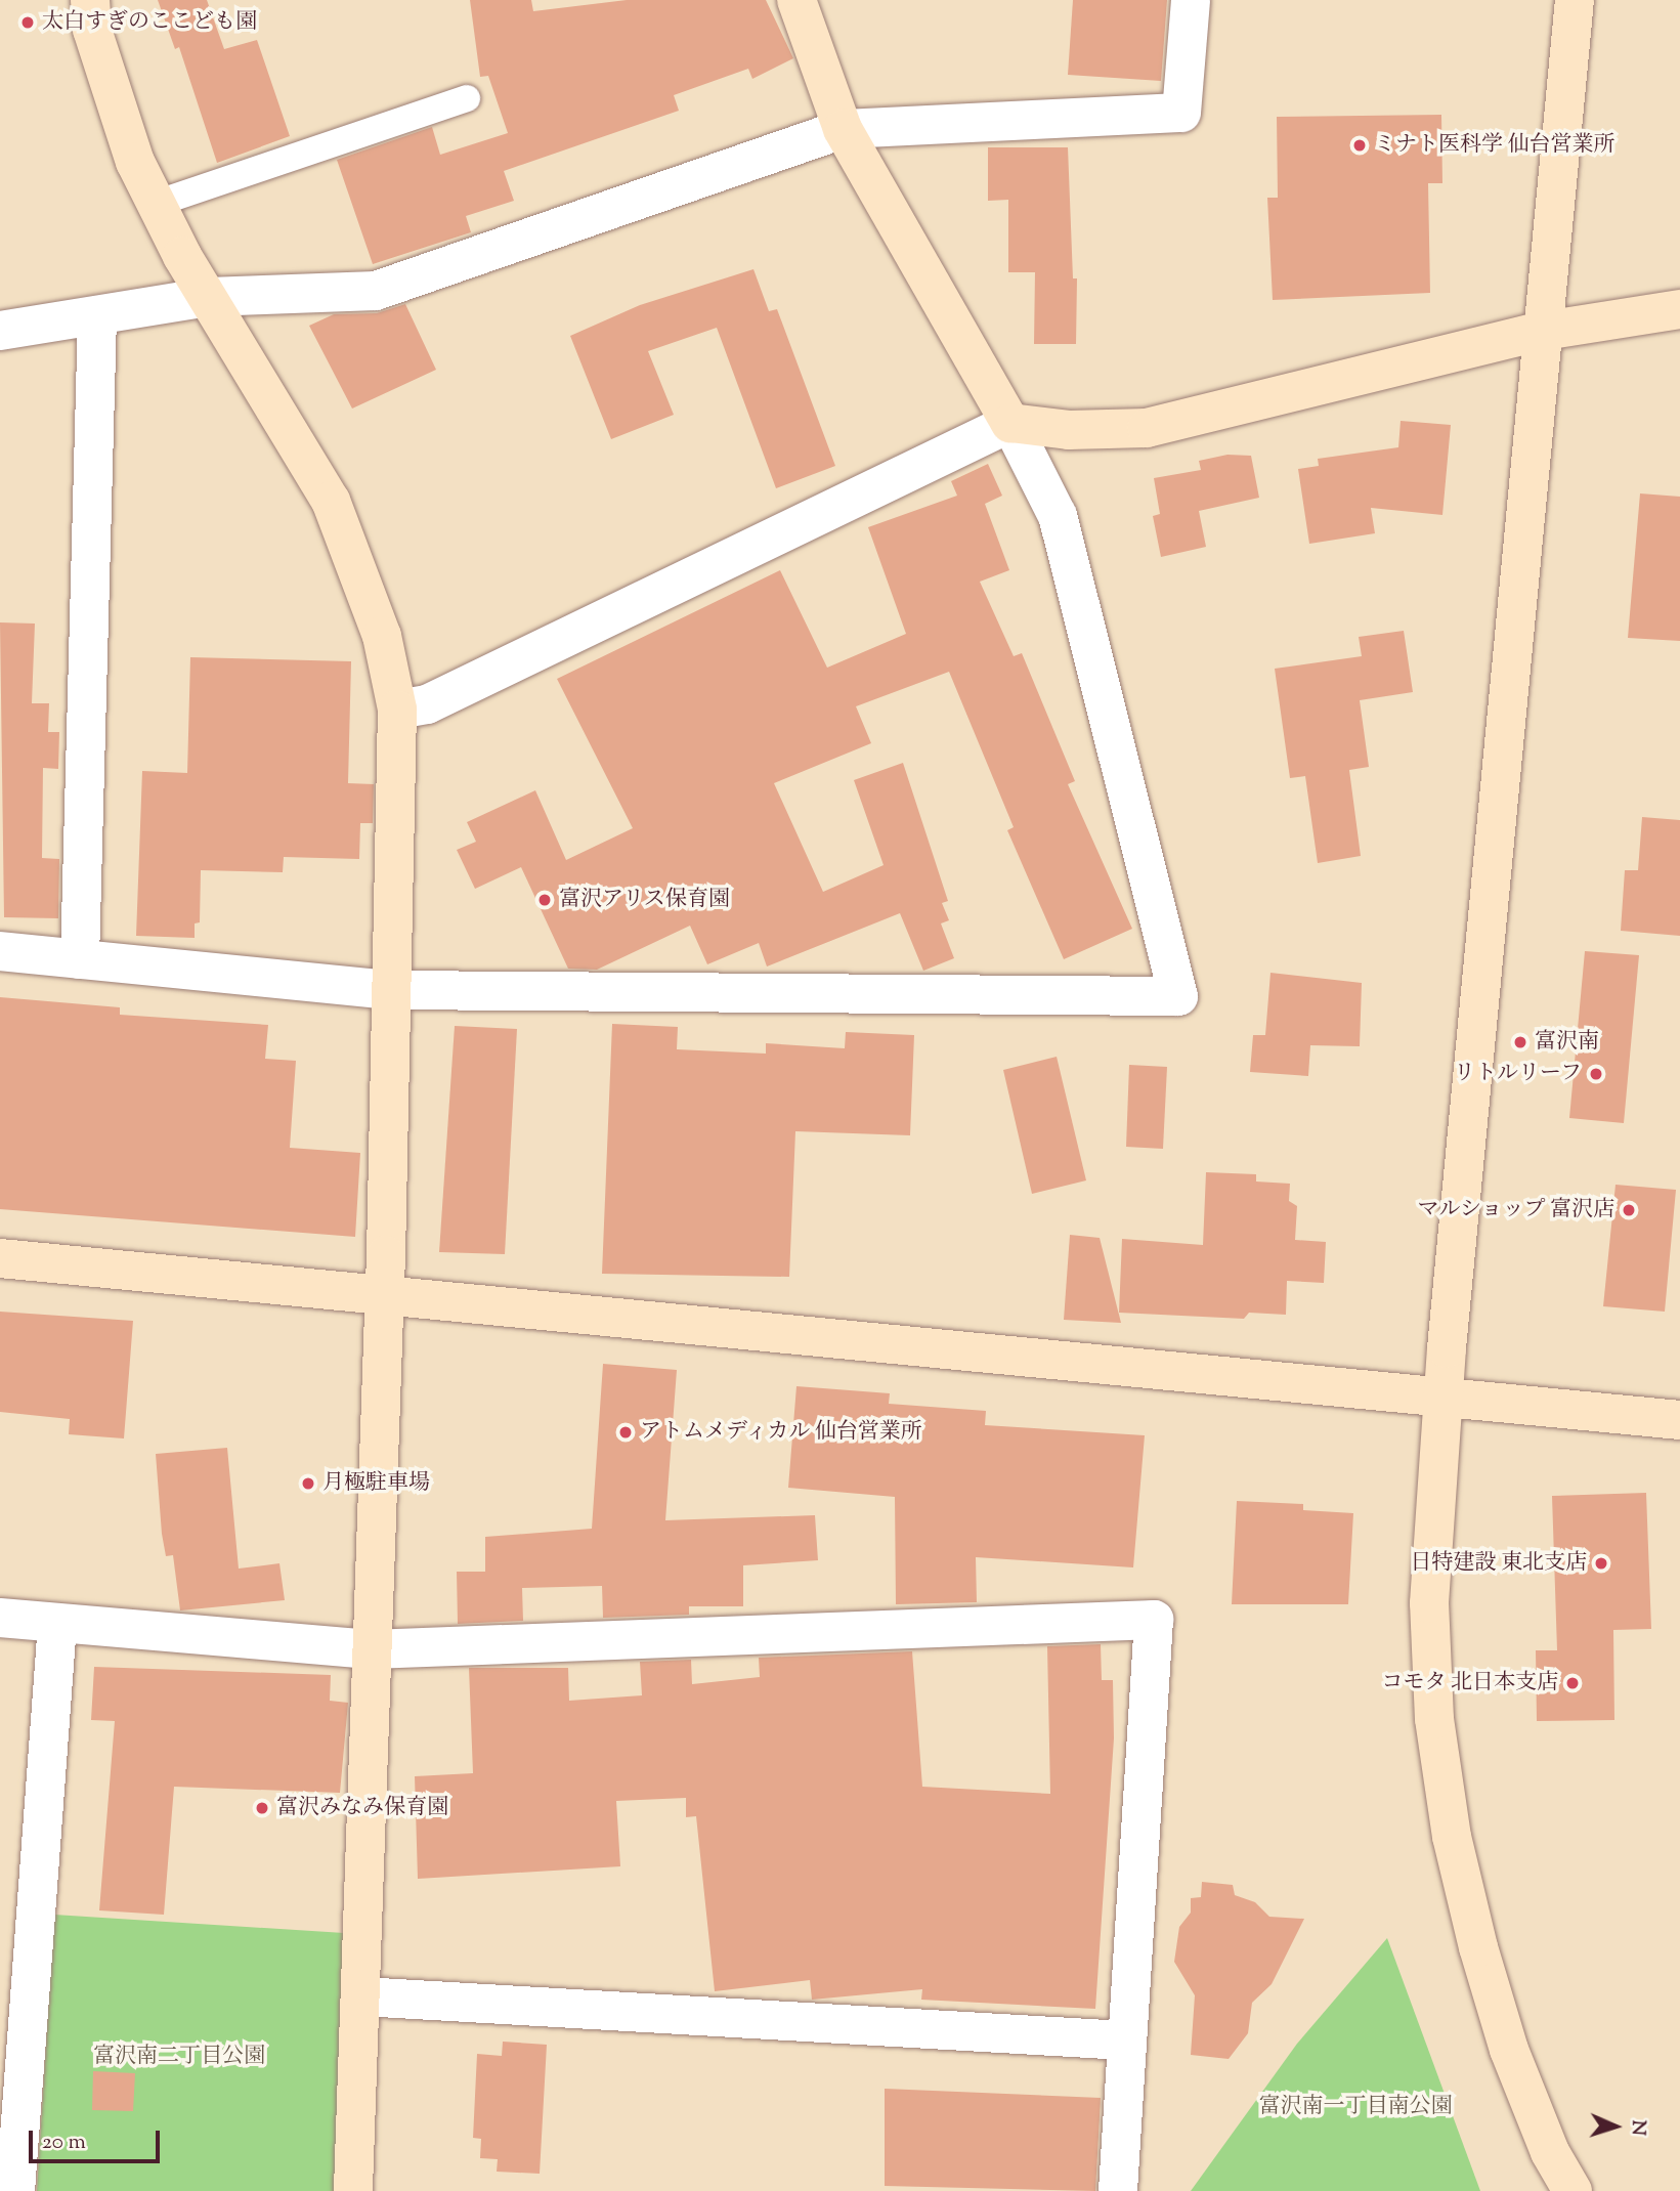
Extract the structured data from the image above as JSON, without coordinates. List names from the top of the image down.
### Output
{
  "parks": ["富沢南二丁目公園", "富沢南一丁目南公園"],
  "places": [
    "太白すぎのここども園",
    "ミナト医科学 仙台営業所",
    "富沢アリス保育園",
    "富沢南",
    "リトルリーフ",
    "マルショップ 富沢店",
    "アトムメディカル 仙台営業所",
    "月極駐車場",
    "日特建設 東北支店",
    "コモタ 北日本支店",
    "富沢みなみ保育園"
  ],
  "scale_bar": "20 m",
  "north": "right"
}
